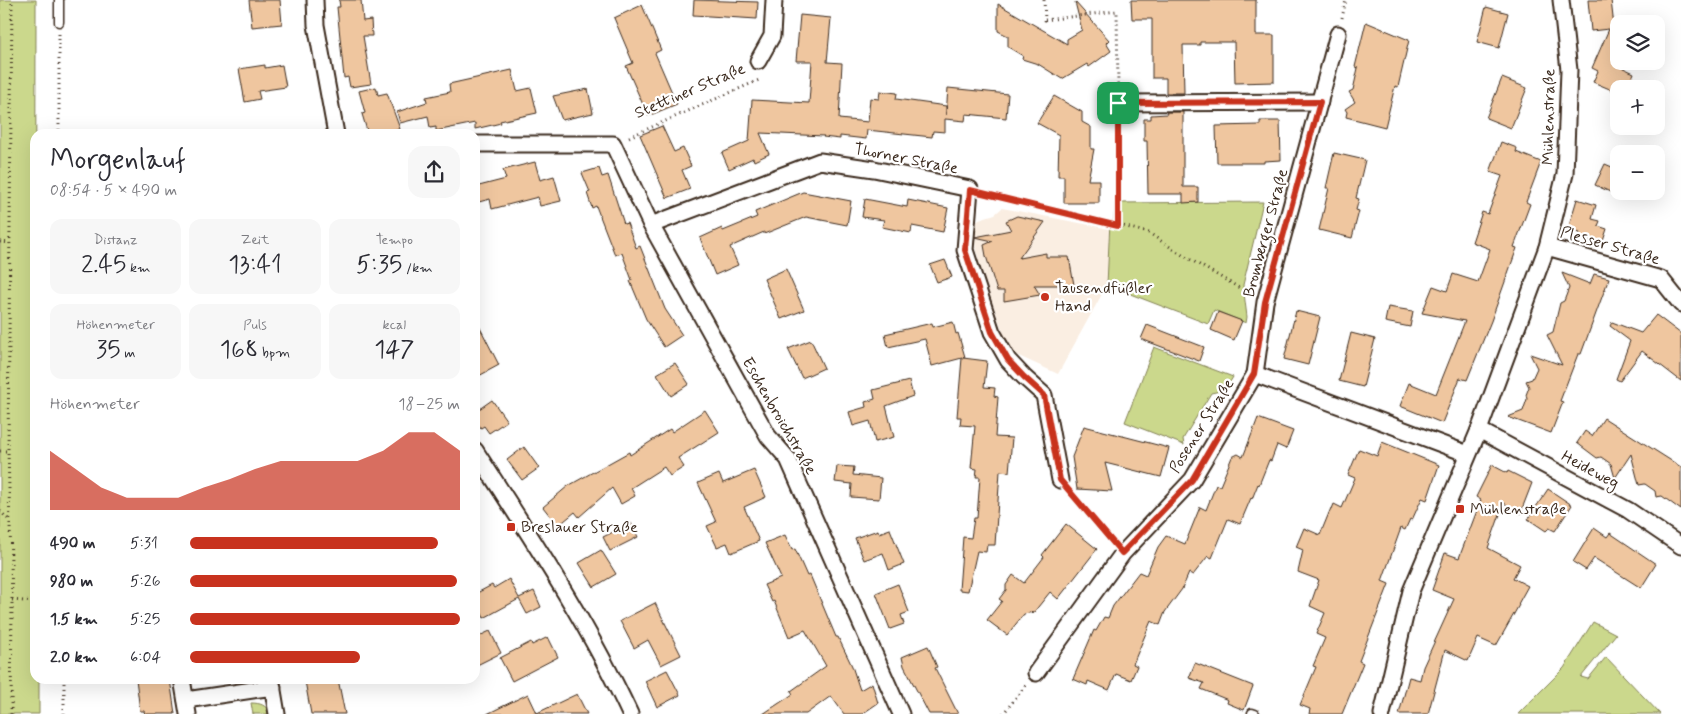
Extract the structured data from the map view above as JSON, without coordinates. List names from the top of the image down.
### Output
{
  "streets": {
    "street": [
      "Stettiner Straße",
      "Mühlenstraße",
      "Thorner Straße",
      "Bromberger Straße",
      "Plesser Straße",
      "Eschenbroichstraße",
      "Posener Straße",
      "Heideweg"
    ]
  },
  "crossings": [
    ["Stettiner Straße", "Eschenbroichstraße"],
    ["Mühlenstraße", "Plesser Straße"],
    ["Mühlenstraße", "Posener Straße"],
    ["Mühlenstraße", "Heideweg"],
    ["Thorner Straße", "Eschenbroichstraße"],
    ["Bromberger Straße", "Posener Straße"]
  ],
  "places": {
    "other": ["Tausendfüßler Hand"],
    "transit": ["Mühlenstraße", "Breslauer Straße"]
  },
  "page": {
    "map_buttons": ["+", "−"],
    "heading": ["Morgenlauf", "08:54 · 5 × 490 m"],
    "stats": [
      ["Distanz", "2.45 km"],
      ["Zeit", "13:41"],
      ["Tempo", "5:35 /km"],
      ["Höhenmeter", "35 m"],
      ["Puls", "168 bpm"],
      ["kcal", "147"]
    ],
    "chart": ["Höhenmeter", "18–25 m"],
    "list": [
      {
        "name": "490 m",
        "note": "5:31"
      },
      {
        "name": "980 m",
        "note": "5:26"
      },
      {
        "name": "1.5 km",
        "note": "5:25"
      },
      {
        "name": "2.0 km",
        "note": "6:04"
      }
    ]
  }
}
